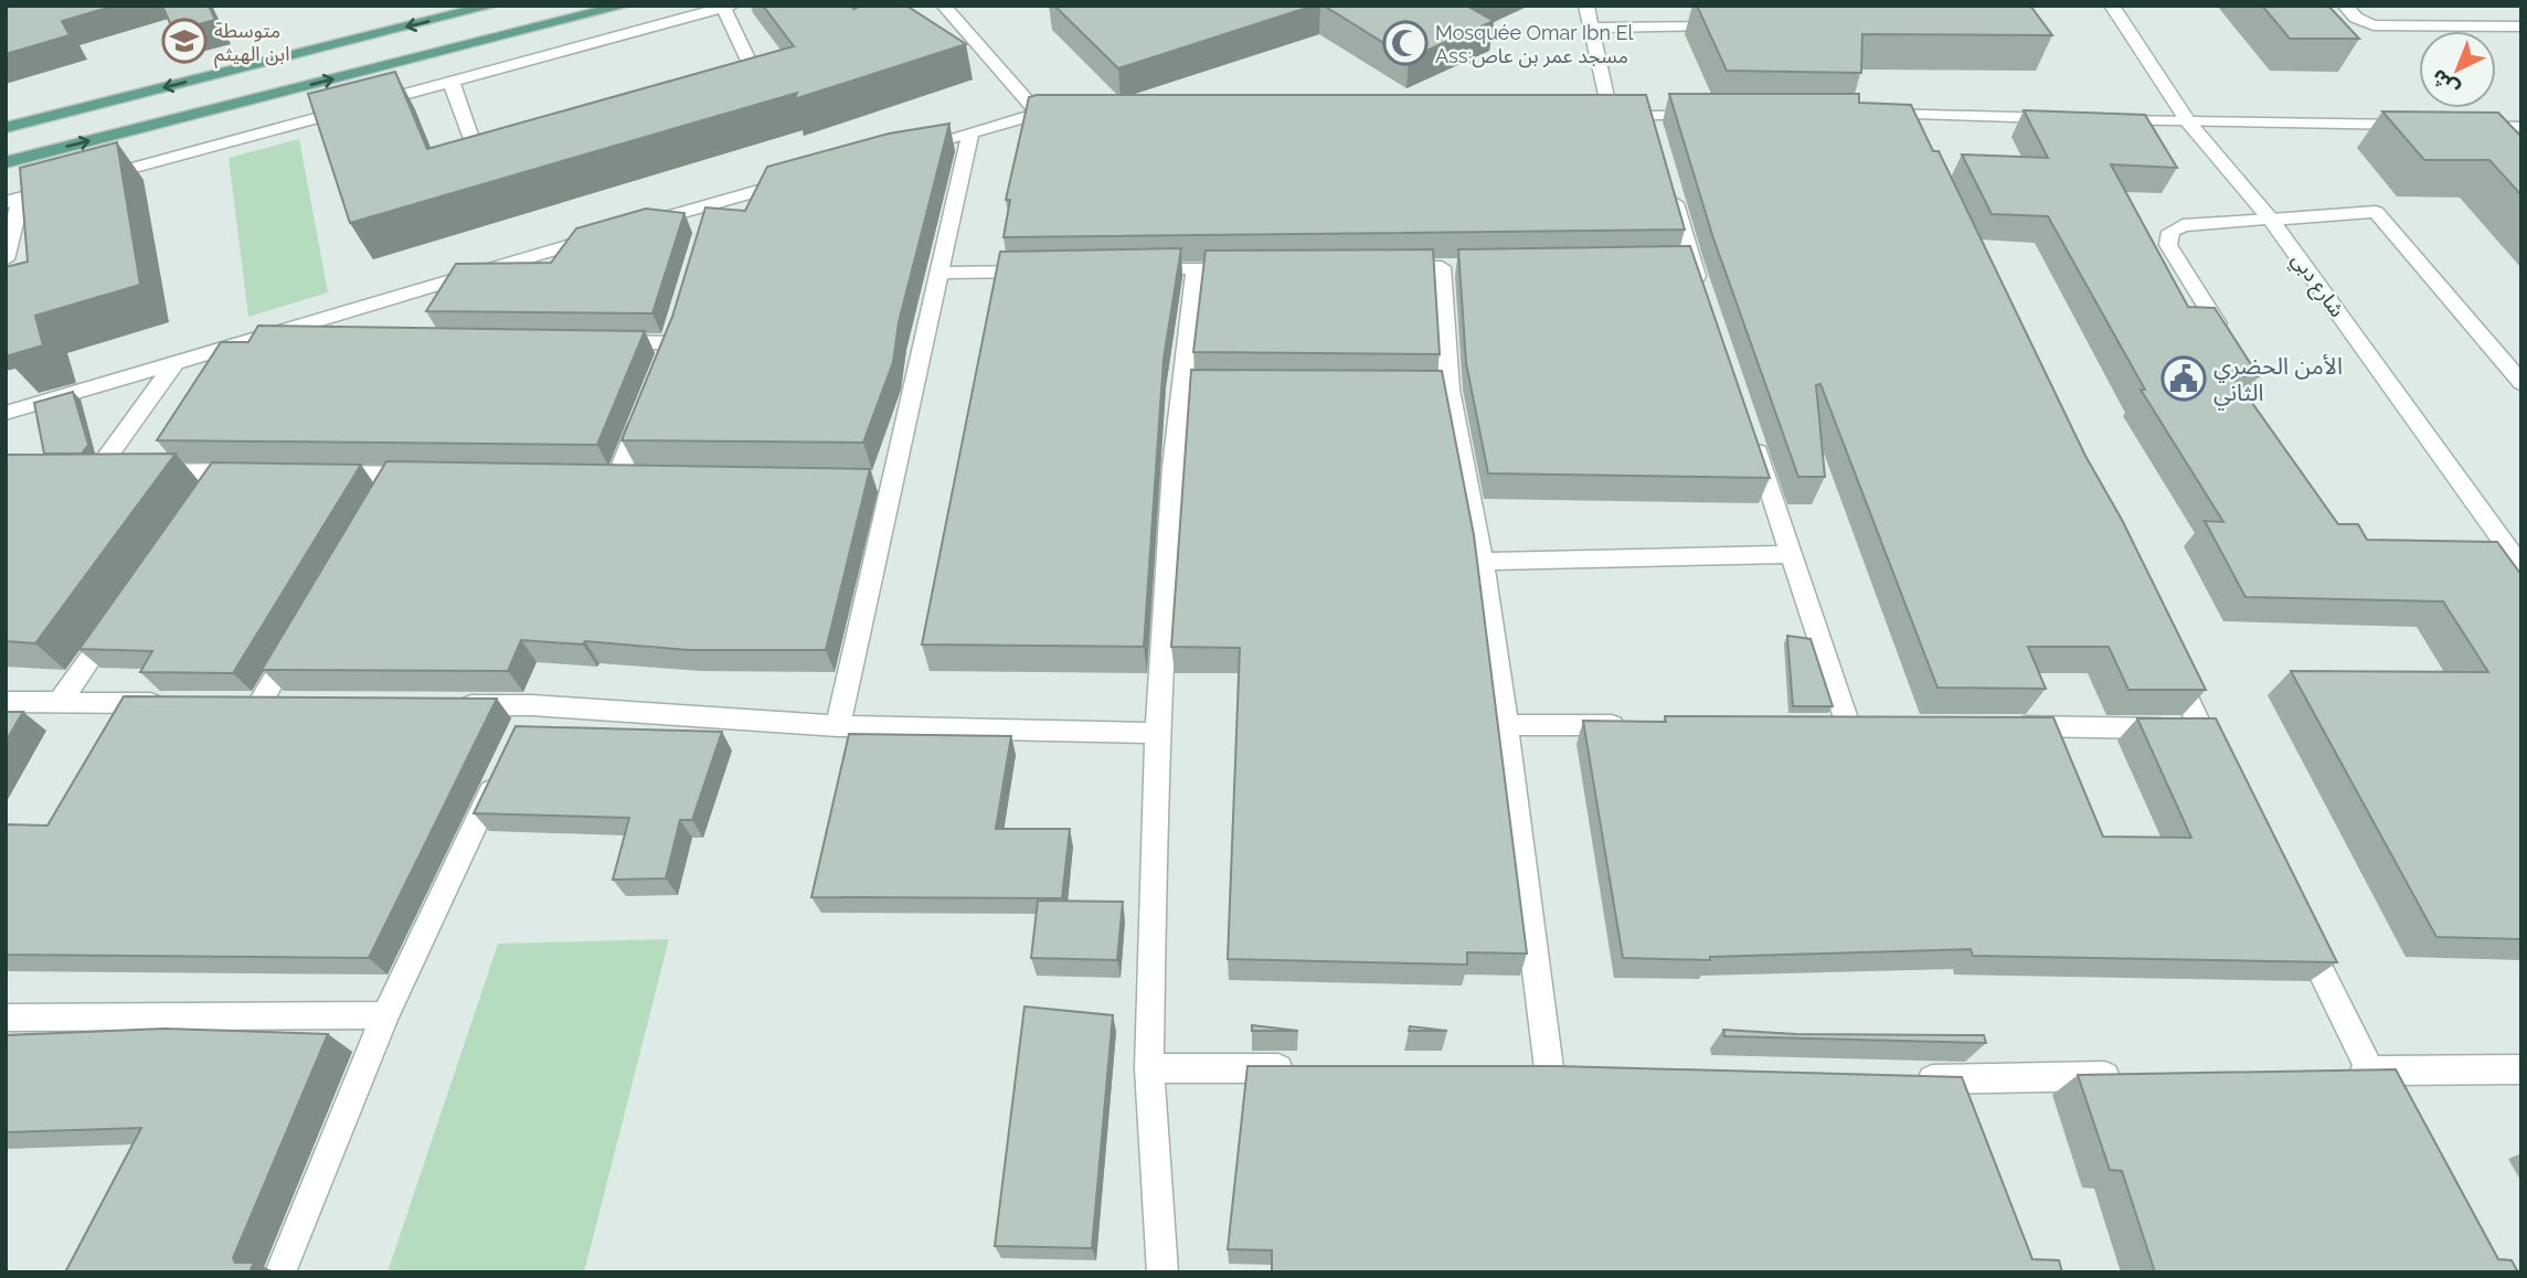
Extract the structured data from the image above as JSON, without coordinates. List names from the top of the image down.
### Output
{
  "streets": {
    "street": ["شارع دبي"]
  },
  "places": {
    "school or university": ["متوسطة ابن الهيثم"],
    "mosque": ["Mosquée Omar Ibn El Ass;مسجد عمر بن عاص"],
    "public building": ["الأمن الحضري الثاني"]
  },
  "north": "bottom left"
}
